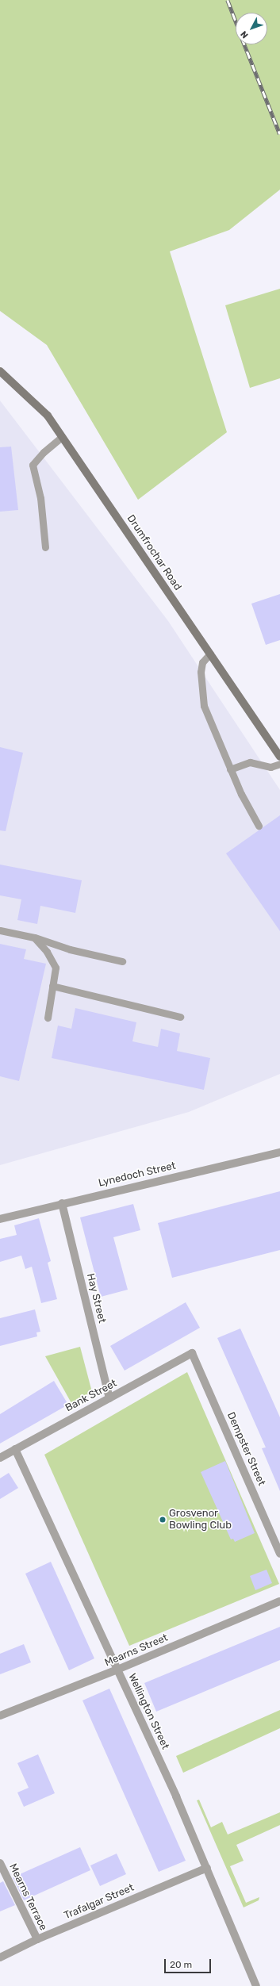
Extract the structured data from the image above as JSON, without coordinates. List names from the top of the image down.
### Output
{
  "streets": {
    "main road": ["Drumfrochar Road"],
    "street": [
      "Lynedoch Street",
      "Hay Street",
      "Bank Street",
      "Dempster Street",
      "Mearns Street",
      "Wellington Street",
      "Mearns Terrace",
      "Trafalgar Street"
    ]
  },
  "crossings": [
    ["Lynedoch Street", "Hay Street"],
    ["Hay Street", "Bank Street"],
    ["Bank Street", "Dempster Street"],
    ["Bank Street", "Wellington Street"],
    ["Mearns Street", "Wellington Street"],
    ["Wellington Street", "Trafalgar Street"],
    ["Mearns Terrace", "Trafalgar Street"]
  ],
  "places": ["Grosvenor Bowling Club"],
  "scale_bar": "20 m",
  "north": "bottom left"
}
